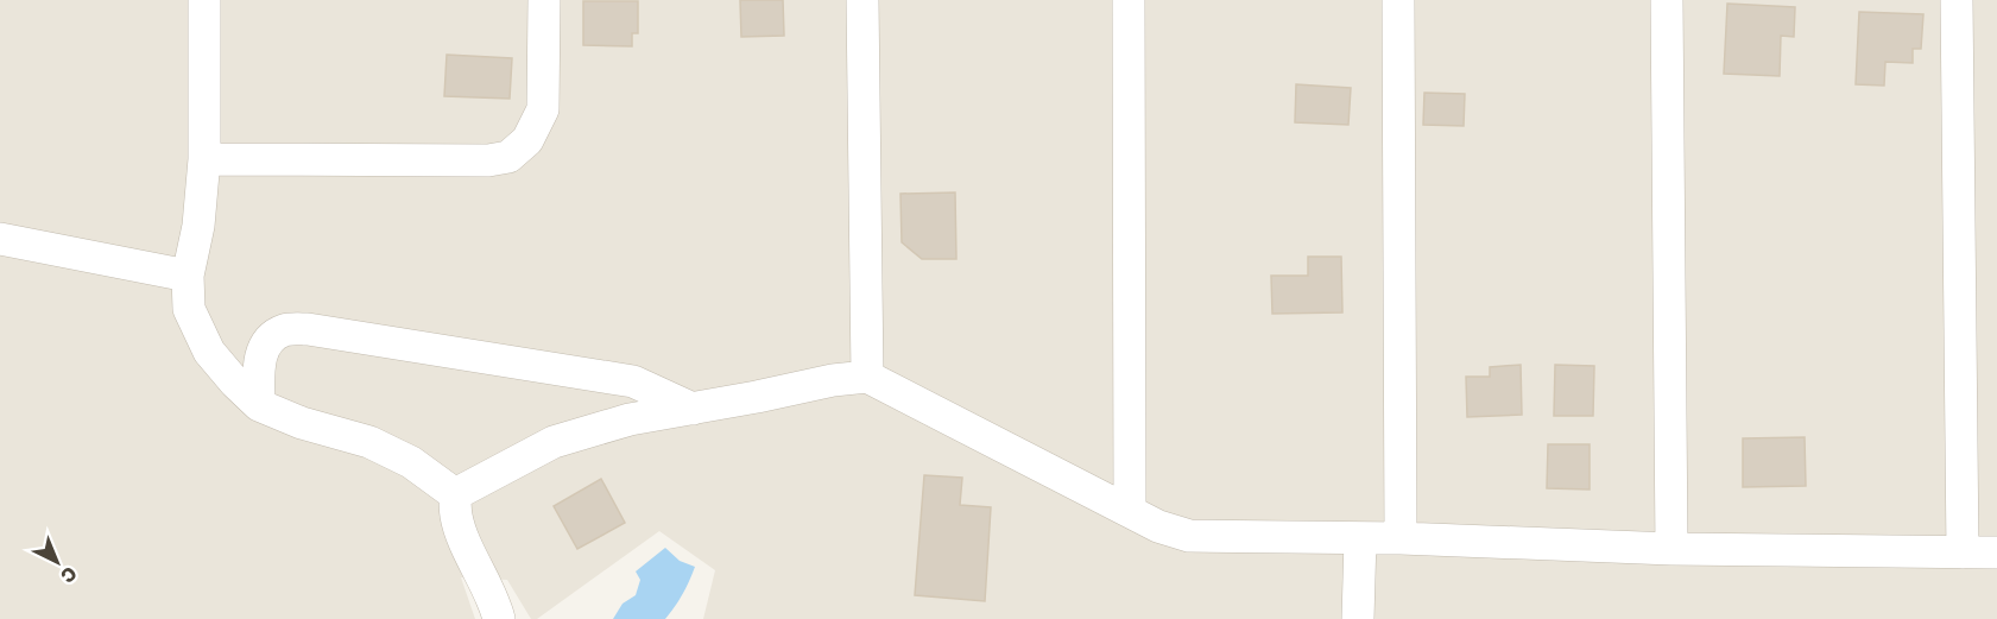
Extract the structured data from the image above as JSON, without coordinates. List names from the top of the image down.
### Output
{
  "north": "bottom right"
}
